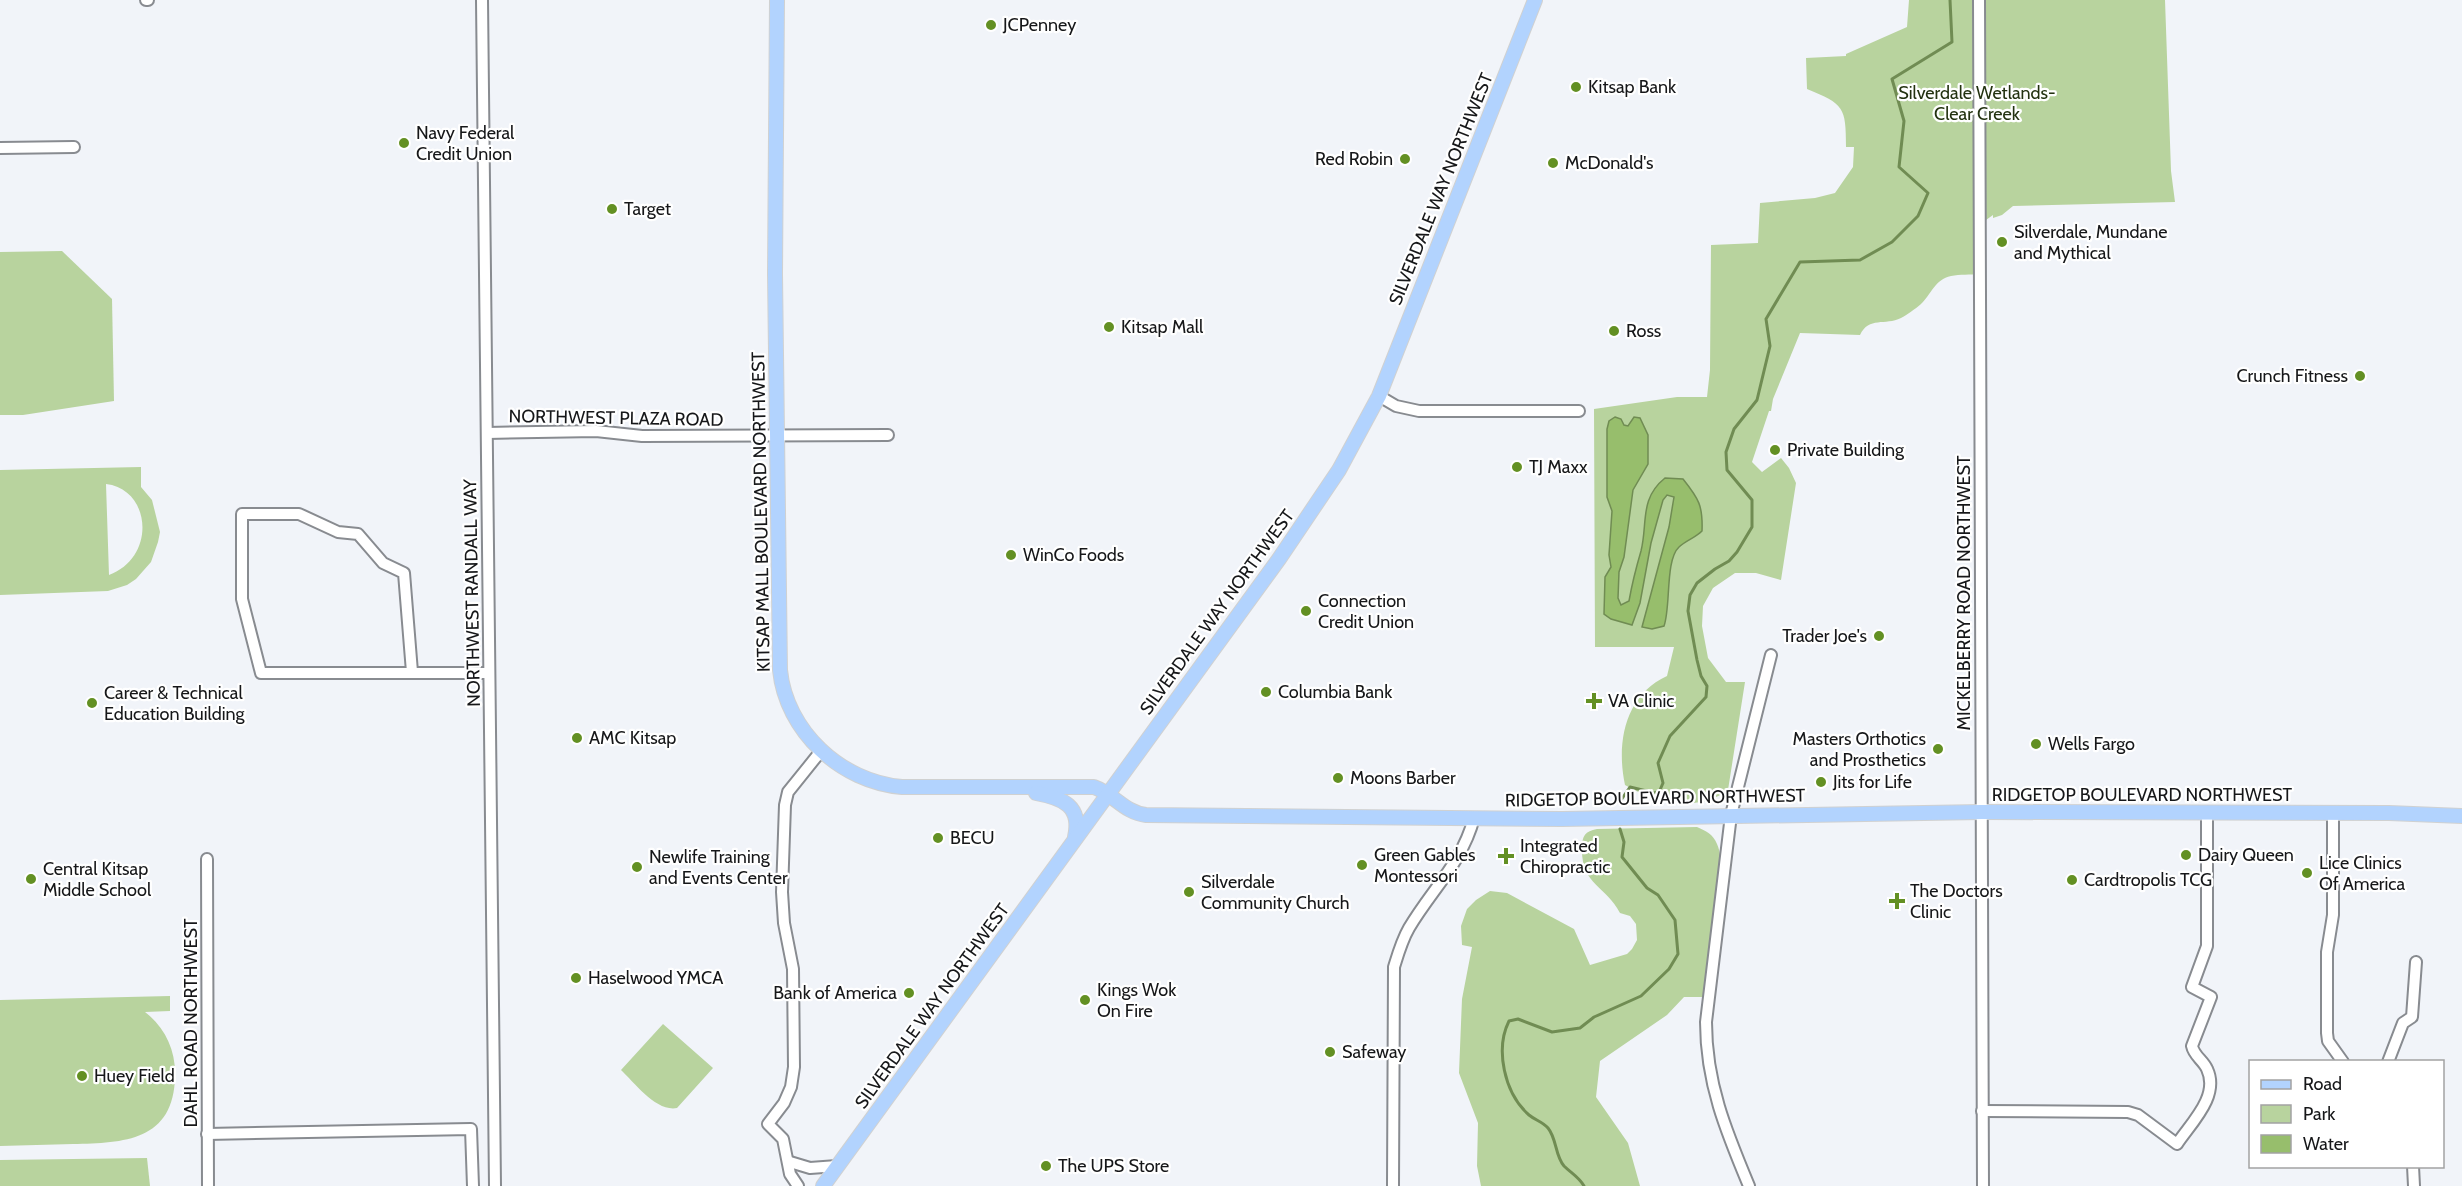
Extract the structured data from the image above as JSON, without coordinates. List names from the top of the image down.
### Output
{
  "streets": {
    "main road": ["SILVERDALE WAY NORTHWEST", "KITSAP MALL BOULEVARD NORTHWEST", "RIDGETOP BOULEVARD NORTHWEST"],
    "street": [
      "NORTHWEST PLAZA ROAD",
      "NORTHWEST RANDALL WAY",
      "MICKELBERRY ROAD NORTHWEST",
      "DAHL ROAD NORTHWEST"
    ]
  },
  "crossings": [
    ["SILVERDALE WAY NORTHWEST", "KITSAP MALL BOULEVARD NORTHWEST"],
    ["SILVERDALE WAY NORTHWEST", "RIDGETOP BOULEVARD NORTHWEST"],
    ["NORTHWEST PLAZA ROAD", "KITSAP MALL BOULEVARD NORTHWEST"],
    ["NORTHWEST PLAZA ROAD", "NORTHWEST RANDALL WAY"],
    ["KITSAP MALL BOULEVARD NORTHWEST", "RIDGETOP BOULEVARD NORTHWEST"],
    ["MICKELBERRY ROAD NORTHWEST", "RIDGETOP BOULEVARD NORTHWEST"]
  ],
  "parks": ["Silverdale Wetlands- Clear Creek"],
  "places": {
    "other": [
      "JCPenney",
      "Kitsap Bank",
      "Navy Federal Credit Union",
      "Red Robin",
      "McDonald's",
      "Target",
      "Silverdale, Mundane and Mythical",
      "Kitsap Mall",
      "Ross",
      "Crunch Fitness",
      "Private Building",
      "TJ Maxx",
      "WinCo Foods",
      "Connection Credit Union",
      "Trader Joe's",
      "Columbia Bank",
      "Career & Technical Education Building",
      "AMC Kitsap",
      "Wells Fargo",
      "Masters Orthotics and Prosthetics",
      "Moons Barber",
      "Jits for Life",
      "BECU",
      "Dairy Queen",
      "Green Gables Montessori",
      "Newlife Training and Events Center",
      "Lice Clinics Of America",
      "Central Kitsap Middle School",
      "Cardtropolis TCG",
      "Silverdale Community Church",
      "Haselwood YMCA",
      "Bank of America",
      "Kings Wok On Fire",
      "Safeway",
      "Huey Field",
      "The UPS Store"
    ],
    "health": ["VA Clinic", "Integrated Chiropractic", "The Doctors Clinic"]
  },
  "legend": ["Road", "Park", "Water"]
}
